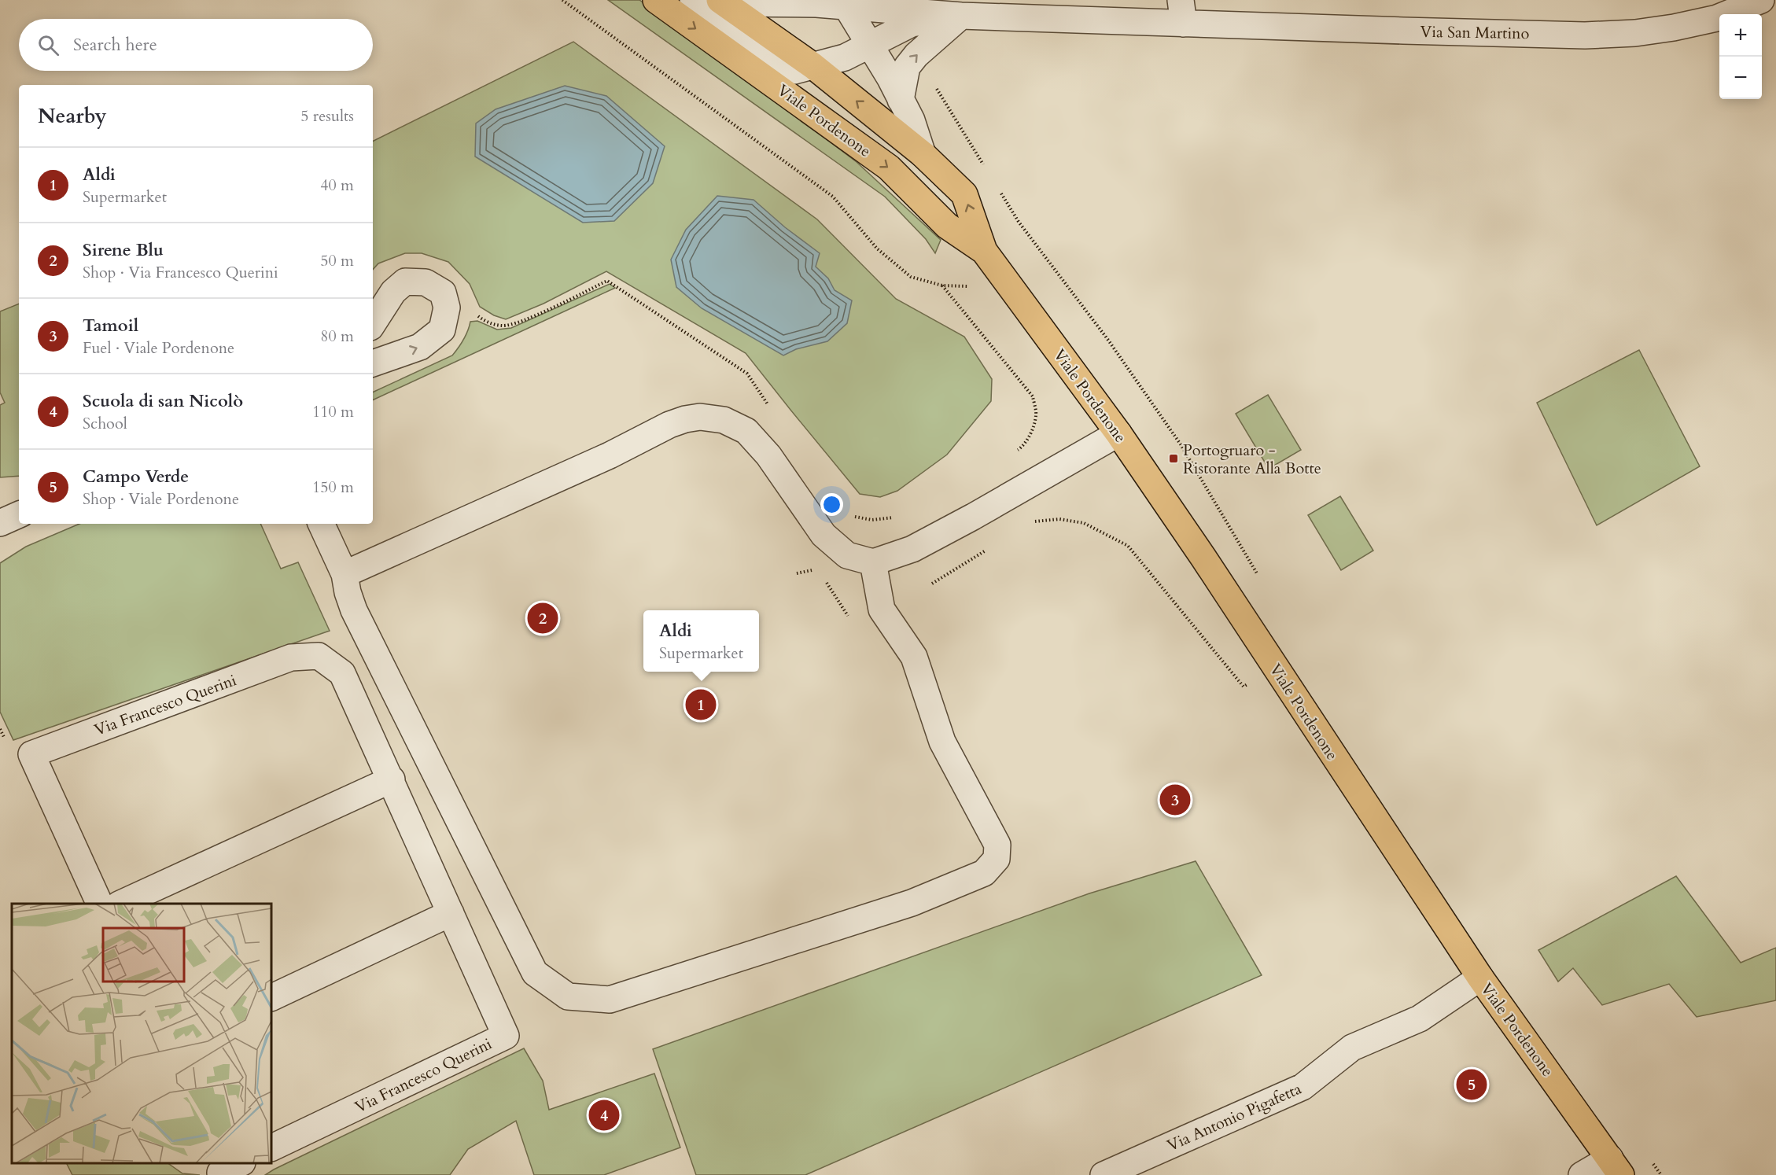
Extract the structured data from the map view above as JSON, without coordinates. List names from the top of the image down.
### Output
{
  "streets": {
    "main road": ["Viale Pordenone"],
    "street": ["Via San Martino", "Via Francesco Querini", "Via Antonio Pigafetta"]
  },
  "crossings": [
    ["Via San Martino", "Viale Pordenone"],
    ["Viale Pordenone", "Via Antonio Pigafetta"]
  ],
  "places": {
    "transit": ["Portogruaro - Ristorante Alla Botte"]
  },
  "page": {
    "map_buttons": ["+", "−"],
    "search": "Search here",
    "heading": ["Nearby", "5 results"],
    "list": [
      {
        "mark": "1",
        "name": "Aldi",
        "note": "Supermarket",
        "value": "40 m"
      },
      {
        "mark": "2",
        "name": "Sirene Blu",
        "note": "Shop · Via Francesco Querini",
        "value": "50 m"
      },
      {
        "mark": "3",
        "name": "Tamoil",
        "note": "Fuel · Viale Pordenone",
        "value": "80 m"
      },
      {
        "mark": "4",
        "name": "Scuola di san Nicolò",
        "note": "School",
        "value": "110 m"
      },
      {
        "mark": "5",
        "name": "Campo Verde",
        "note": "Shop · Viale Pordenone",
        "value": "150 m"
      }
    ],
    "pins": [
      "2",
      "1",
      "3",
      "5",
      "4"
    ],
    "popup": ["Aldi", "Supermarket"]
  }
}
